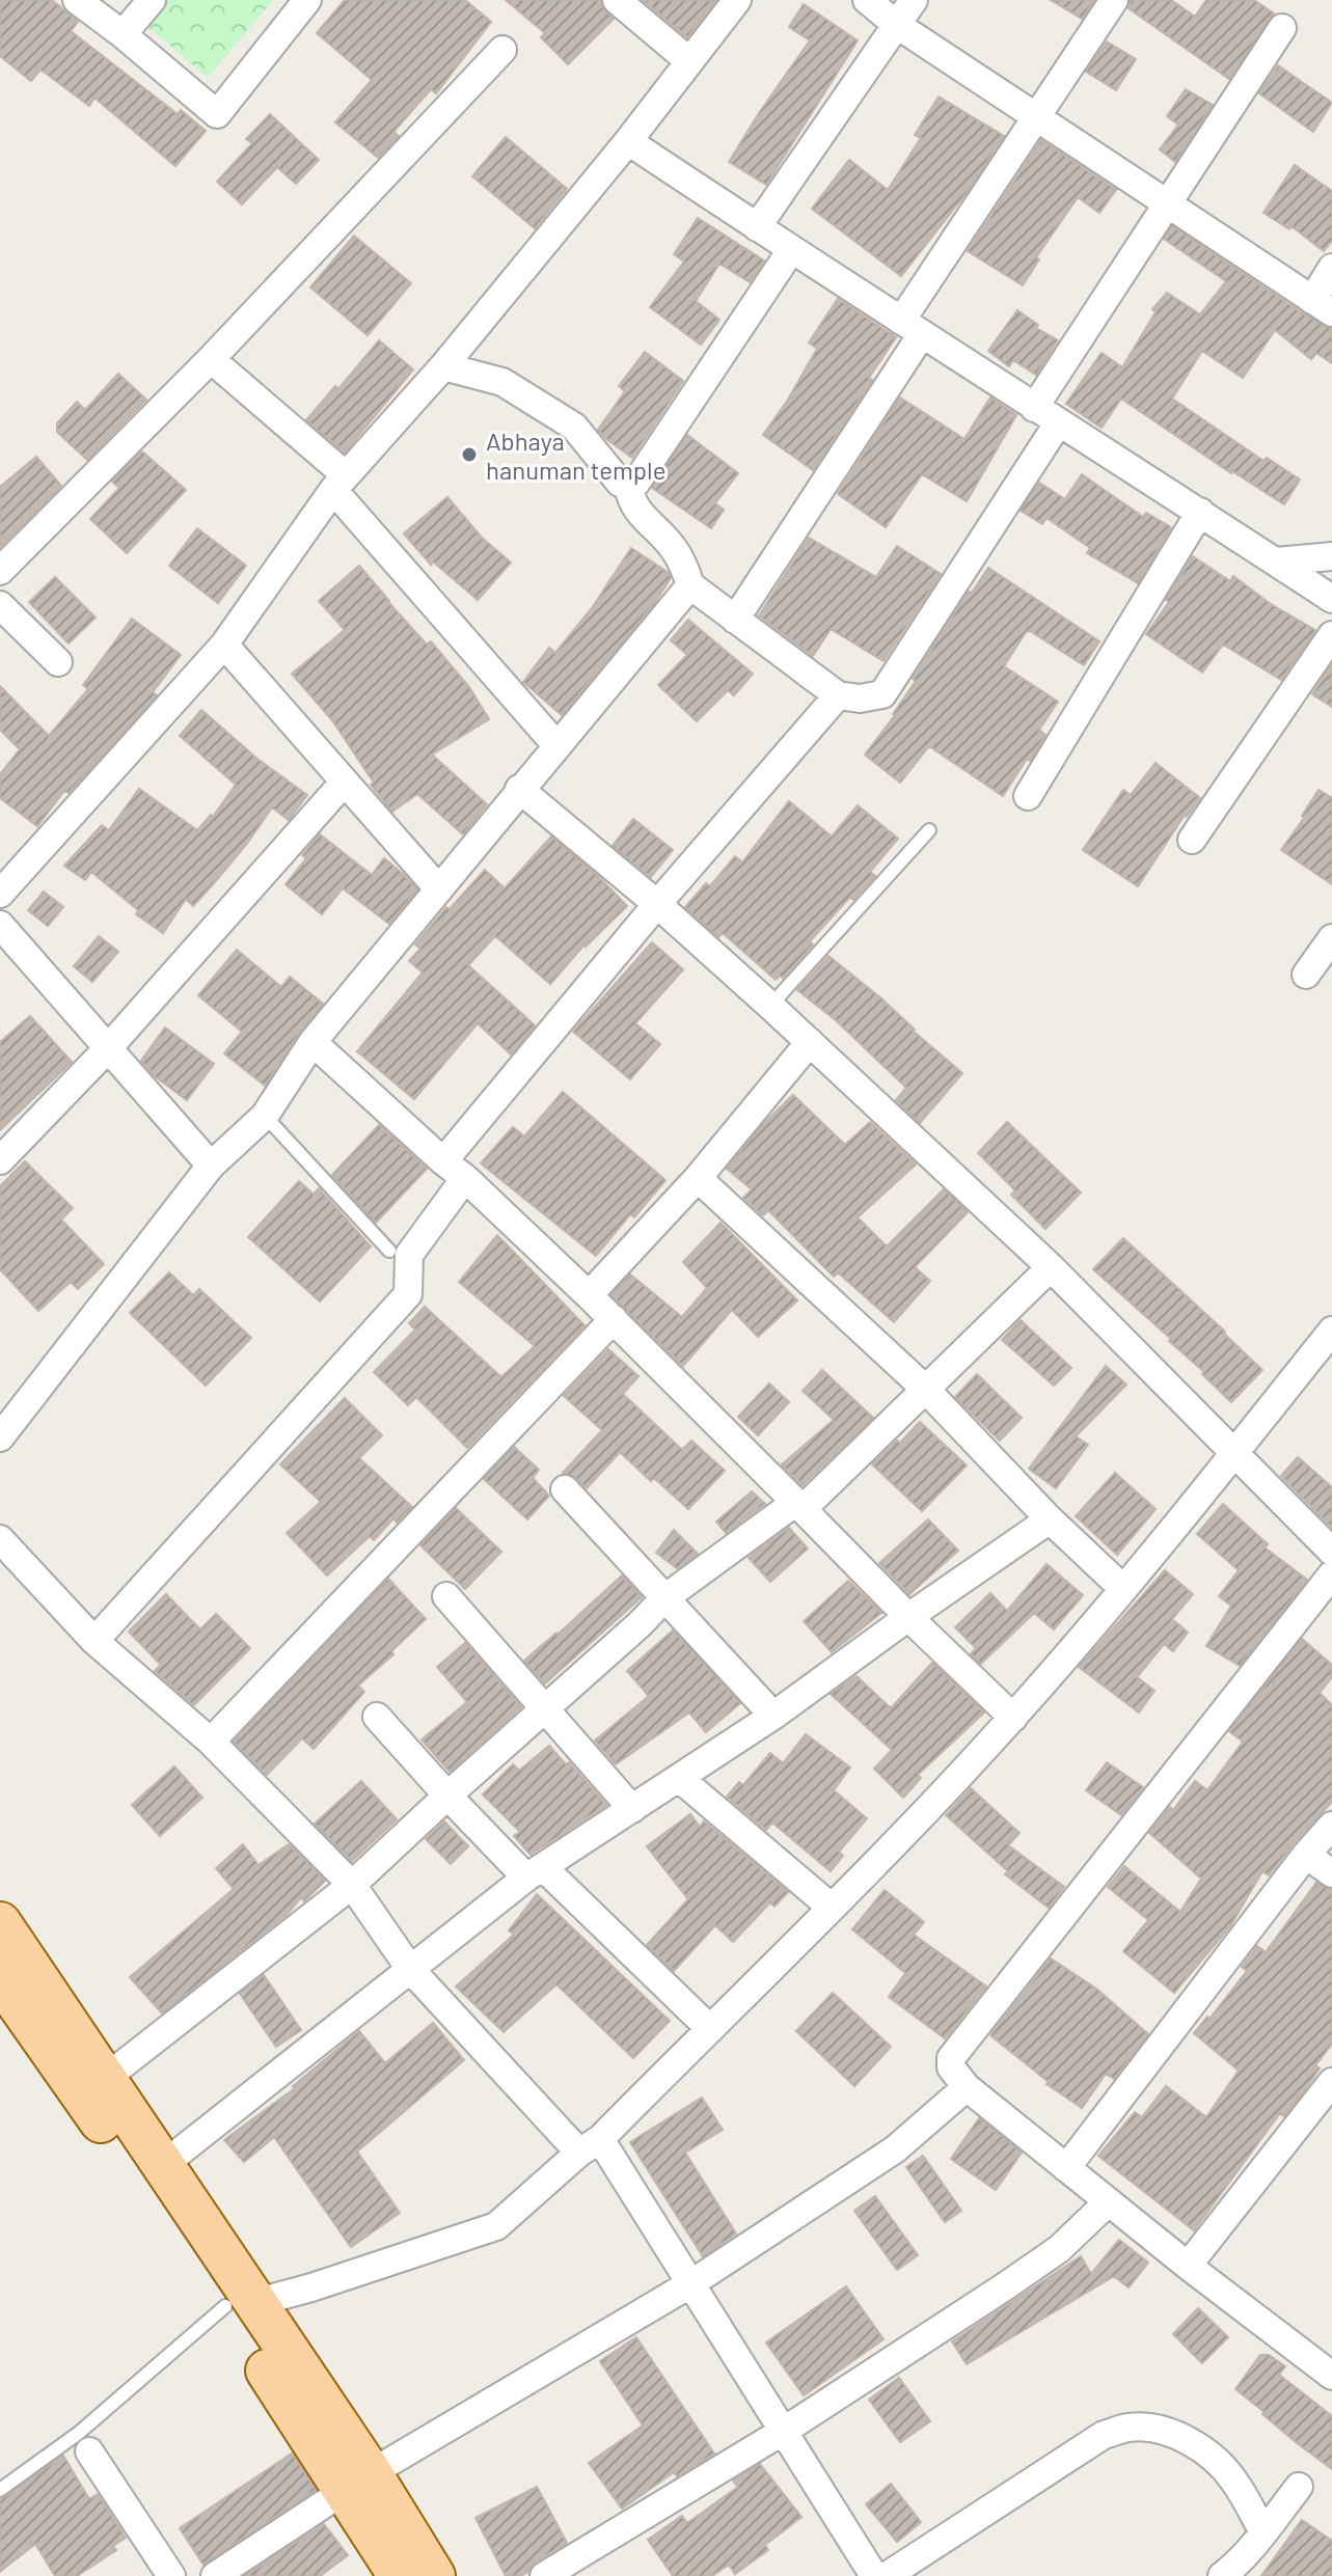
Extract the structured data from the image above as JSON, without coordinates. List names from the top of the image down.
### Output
{
  "places": ["Abhaya hanuman temple"]
}
